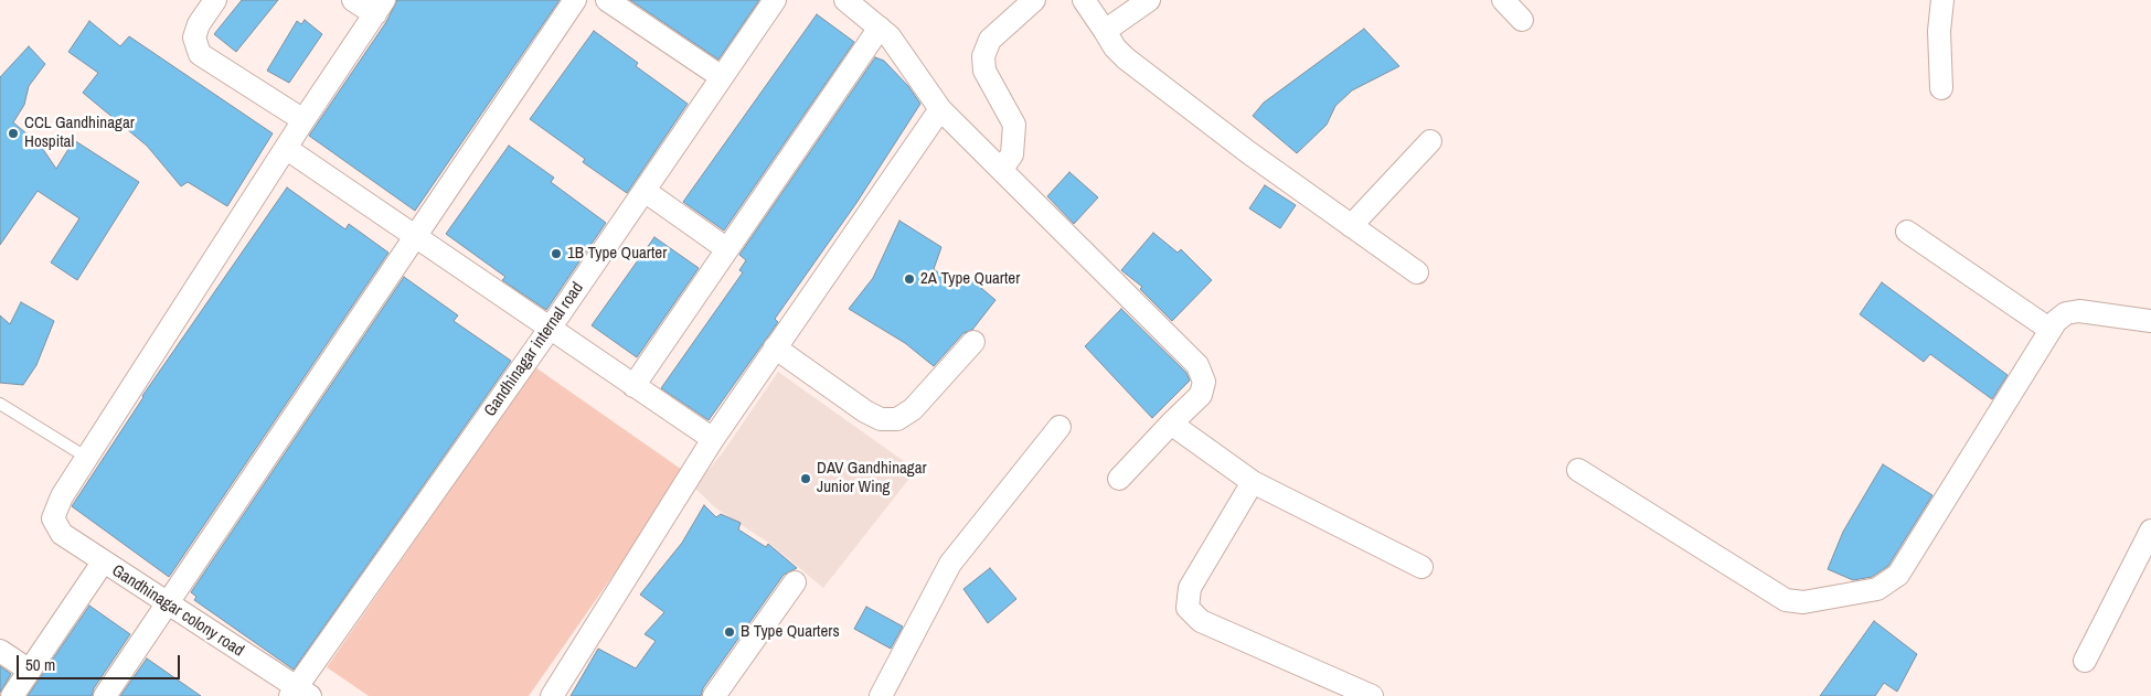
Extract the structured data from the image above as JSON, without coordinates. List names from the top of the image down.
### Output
{
  "streets": {
    "street": ["Gandhinagar internal road", "Gandhinagar colony road"]
  },
  "crossings": [
    ["Gandhinagar internal road", "Gandhinagar colony road"]
  ],
  "places": [
    "CCL Gandhinagar Hospital",
    "1B Type Quarter",
    "2A Type Quarter",
    "DAV Gandhinagar Junior Wing",
    "B Type Quarters"
  ],
  "scale_bar": "50 m"
}
